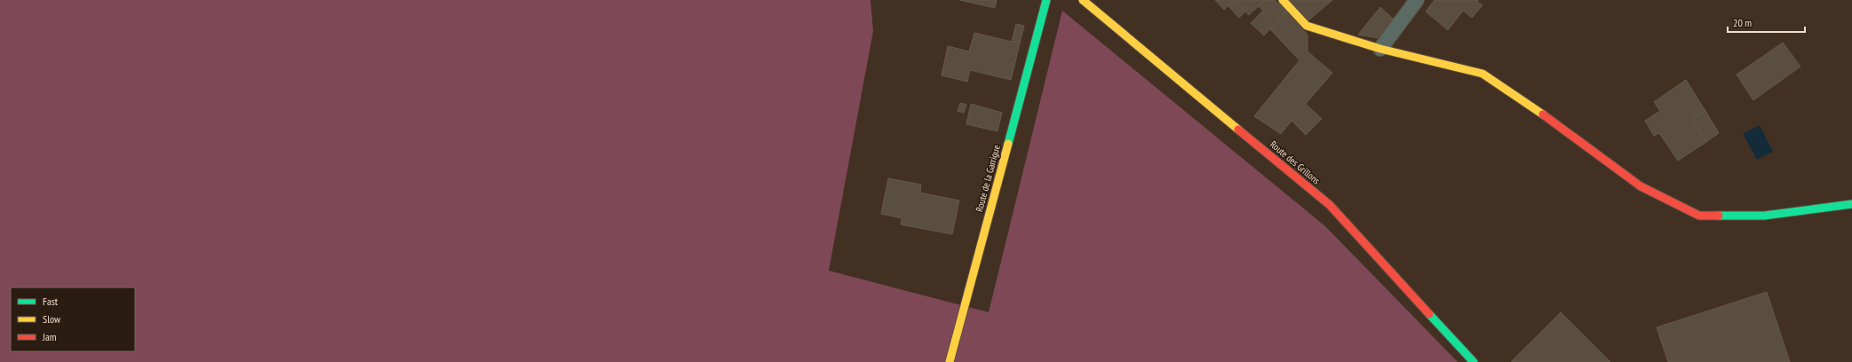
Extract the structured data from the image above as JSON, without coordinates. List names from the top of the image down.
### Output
{
  "streets": {
    "street": ["Route des Grillons", "Route de la Garrigue"]
  },
  "legend": ["Fast", "Slow", "Jam"],
  "scale_bar": "20 m"
}
